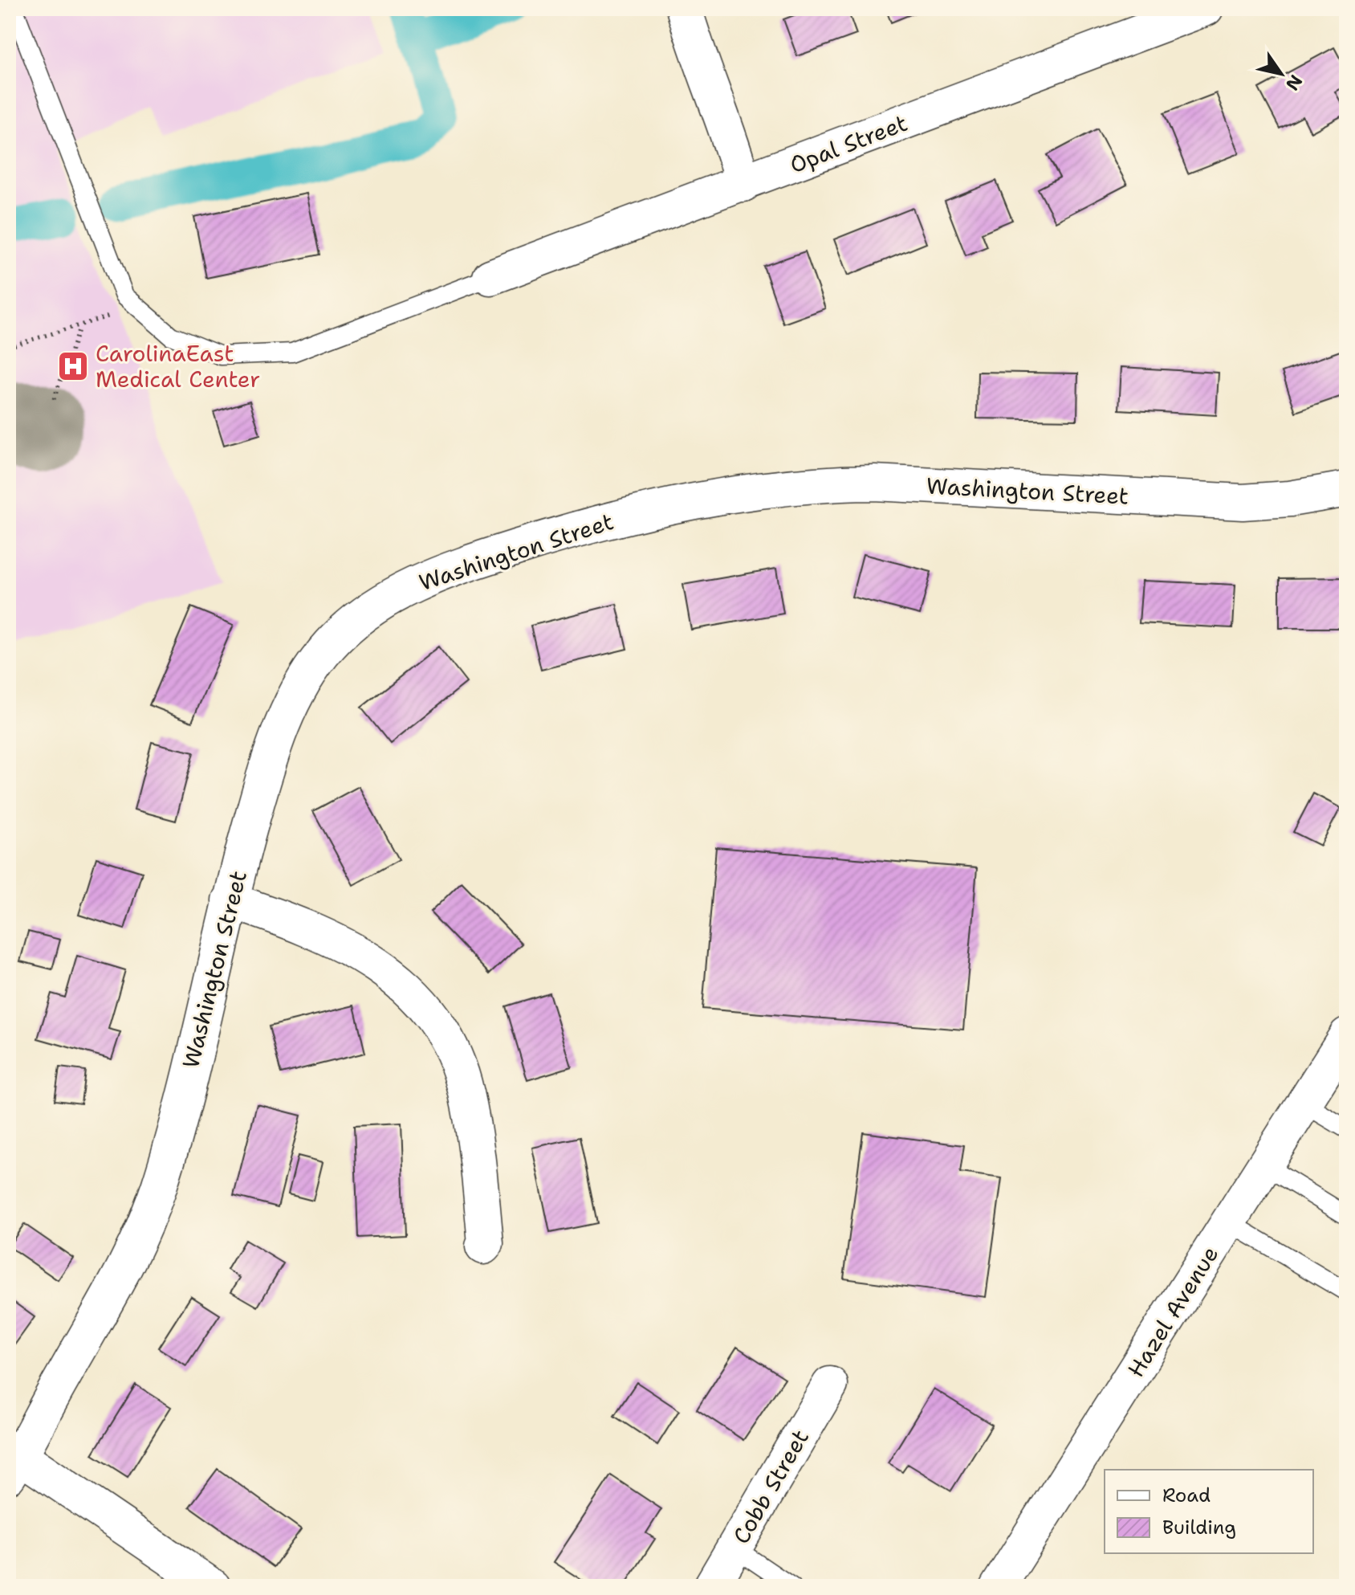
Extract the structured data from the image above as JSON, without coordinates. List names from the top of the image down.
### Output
{
  "streets": {
    "street": [
      "Opal Street",
      "Washington Street",
      "Hazel Avenue",
      "Cobb Street"
    ]
  },
  "places": {
    "hospital": ["CarolinaEast Medical Center"]
  },
  "legend": ["Road", "Building"],
  "north": "bottom right"
}
